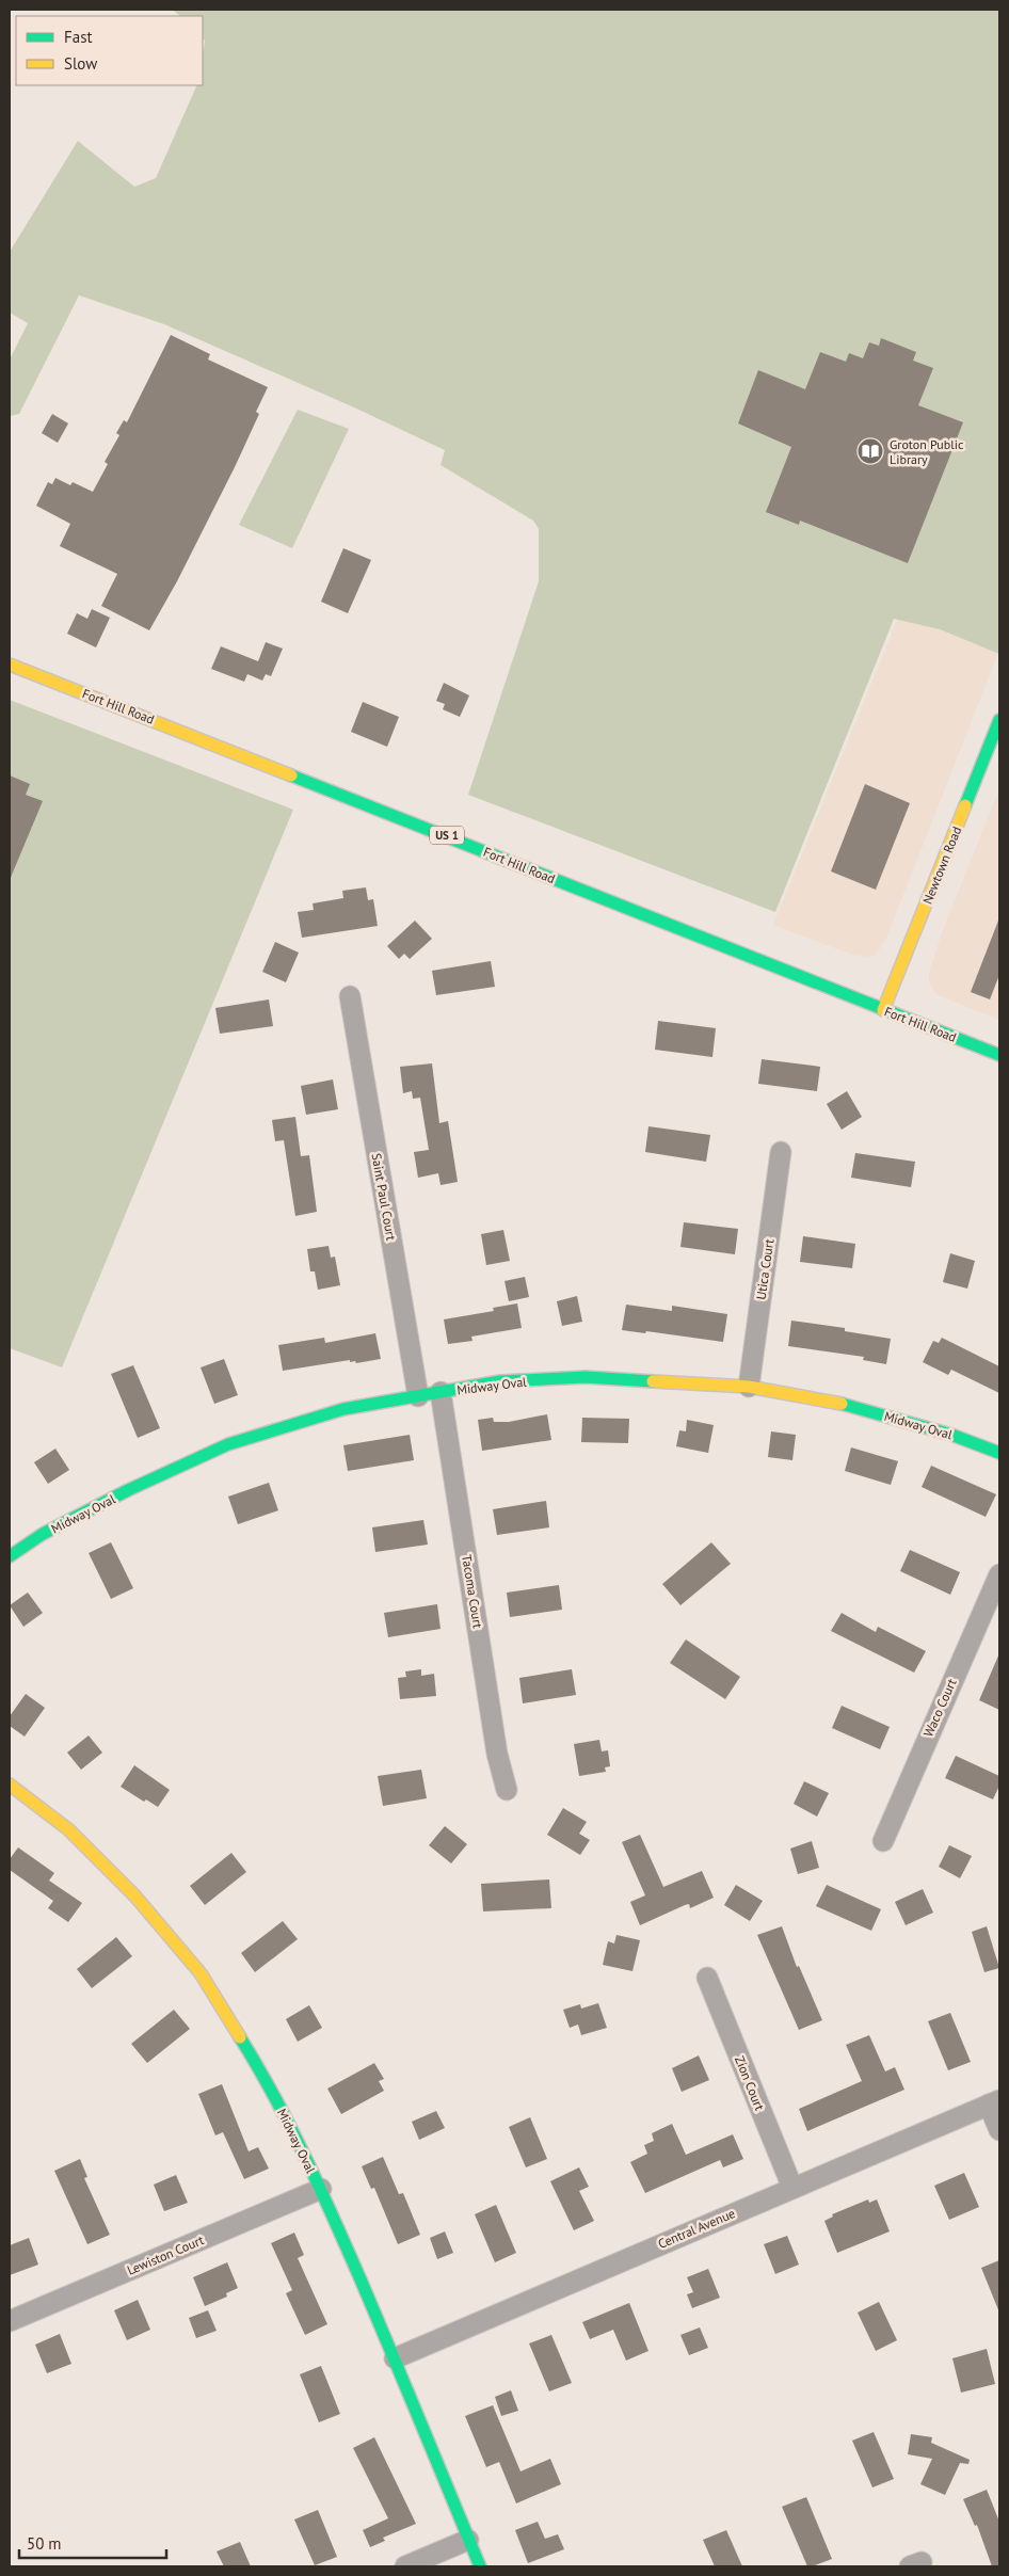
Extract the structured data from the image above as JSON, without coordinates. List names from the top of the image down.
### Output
{
  "streets": {
    "street": [
      "Fort Hill Road",
      "US 1",
      "Newtown Road",
      "Saint Paul Court",
      "Utica Court",
      "Midway Oval",
      "Tacoma Court",
      "Waco Court",
      "Zion Court",
      "Central Avenue",
      "Lewiston Court"
    ]
  },
  "crossings": [
    ["Fort Hill Road", "Newtown Road"],
    ["Saint Paul Court", "Midway Oval"],
    ["Utica Court", "Midway Oval"],
    ["Midway Oval", "Tacoma Court"],
    ["Midway Oval", "Central Avenue"],
    ["Midway Oval", "Lewiston Court"],
    ["Zion Court", "Central Avenue"]
  ],
  "places": {
    "library": ["Groton Public Library"]
  },
  "legend": ["Fast", "Slow"],
  "scale_bar": "50 m"
}
